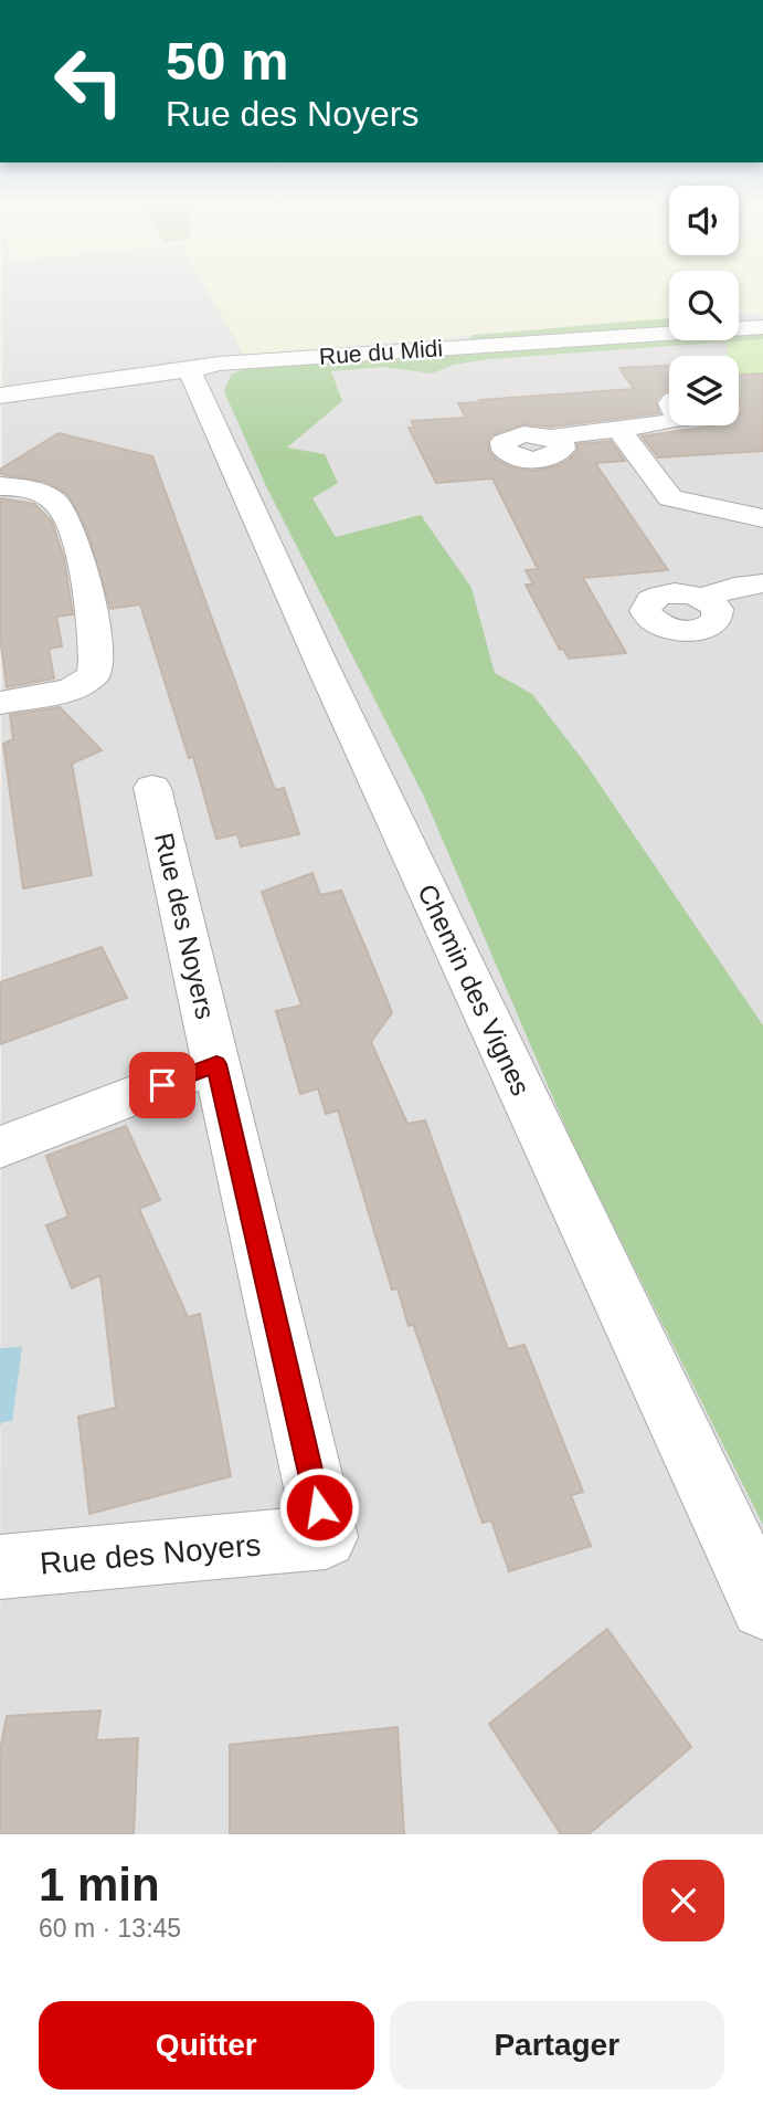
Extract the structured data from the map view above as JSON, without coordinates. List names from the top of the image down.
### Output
{
  "streets": {
    "street": ["Rue du Midi", "Rue des Noyers", "Chemin des Vignes"]
  },
  "crossings": [
    ["Rue du Midi", "Chemin des Vignes"]
  ],
  "page": {
    "turn": ["50 m", "Rue des Noyers"],
    "heading": ["1 min", "60 m · 13:45"],
    "buttons": ["Quitter", "Partager"]
  }
}
